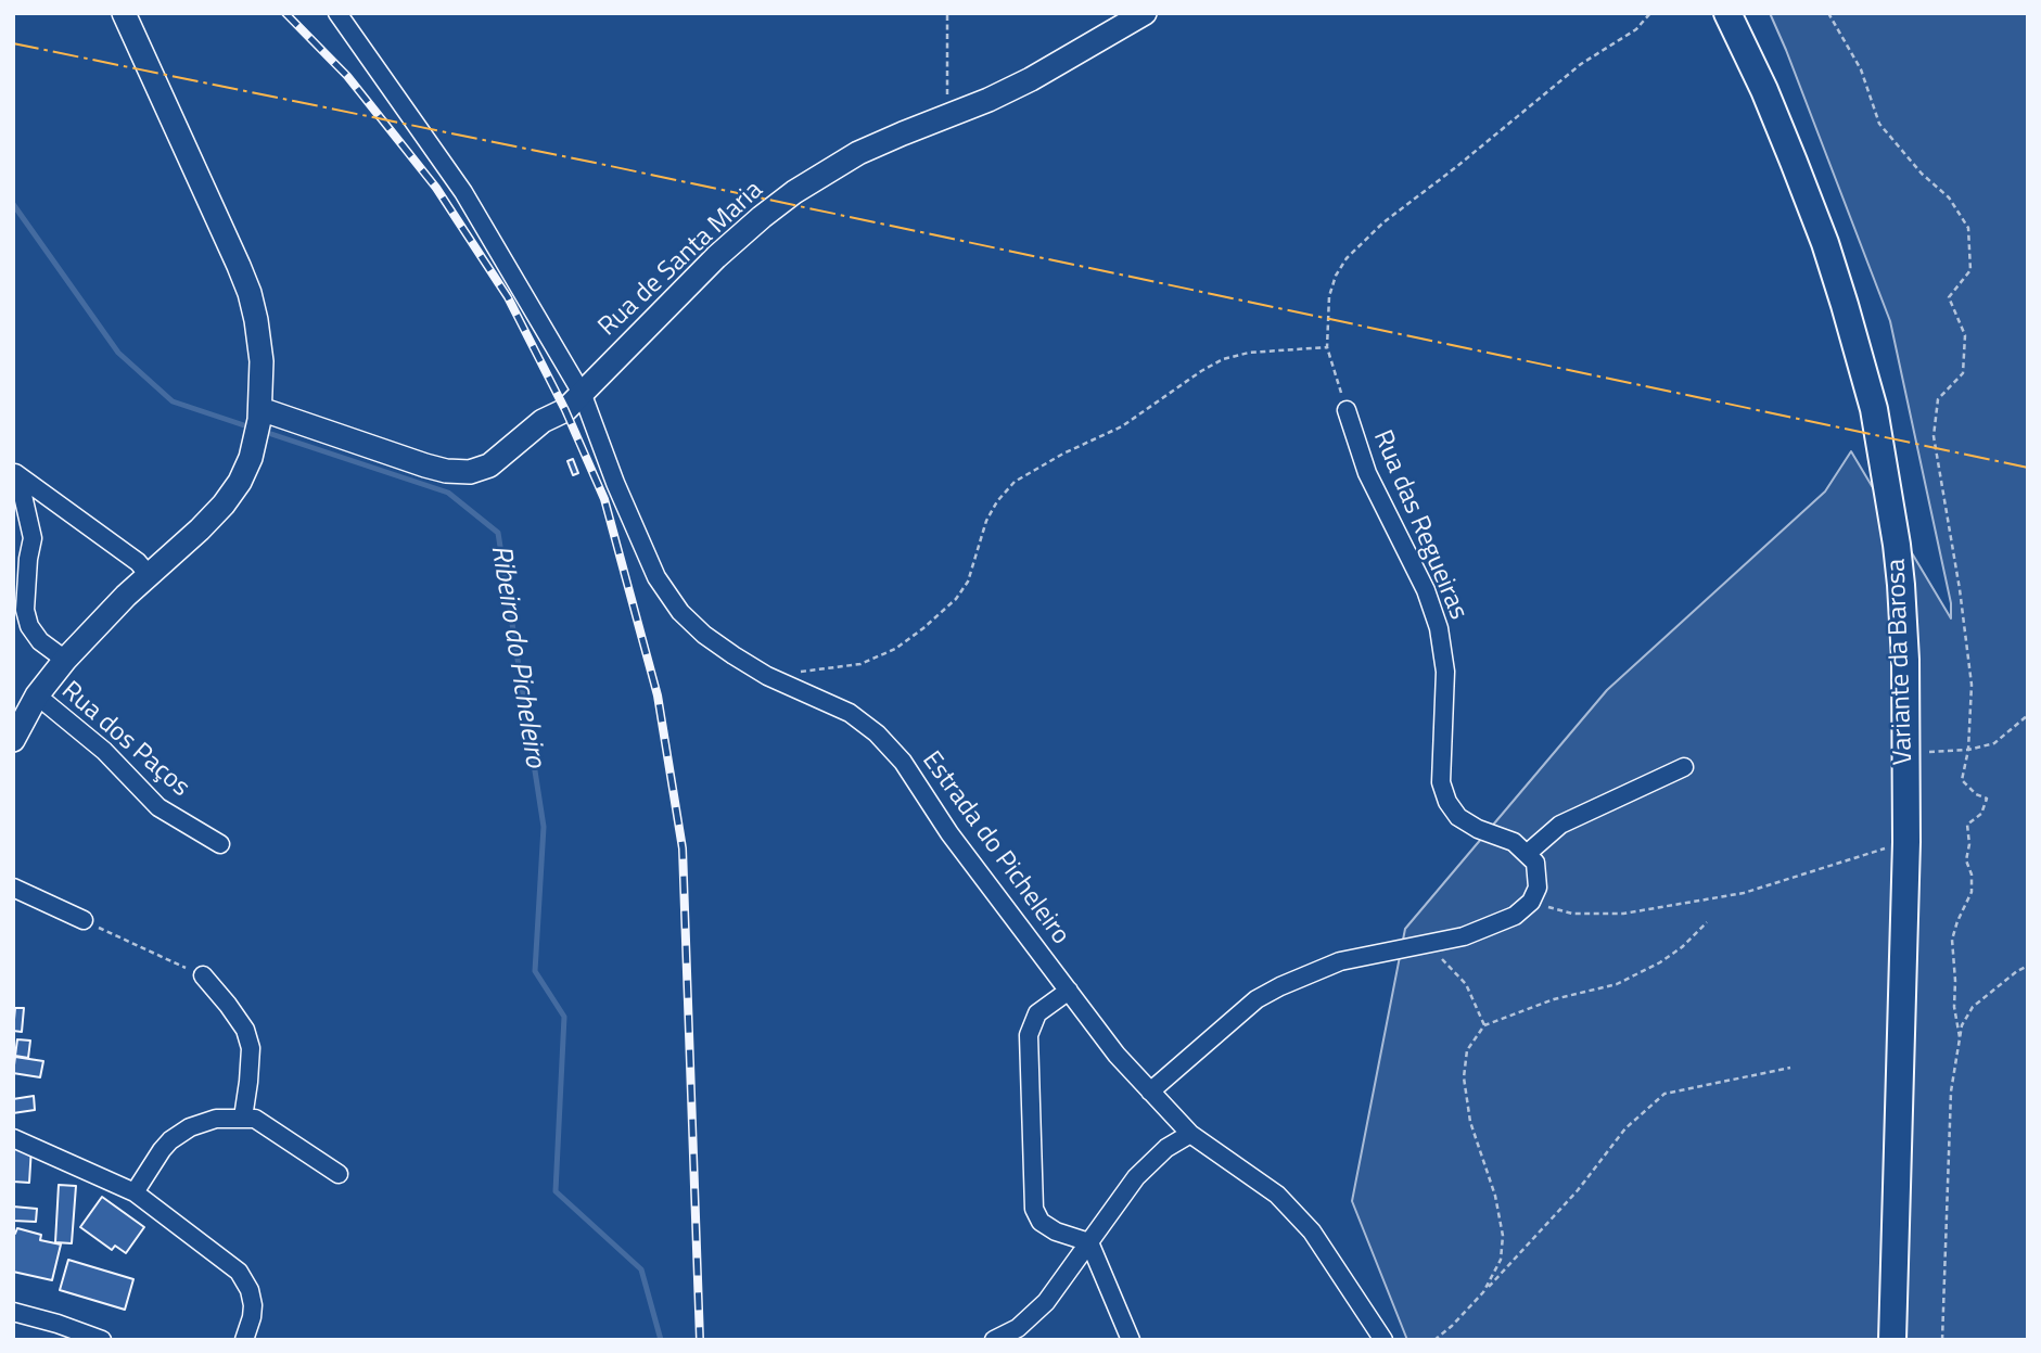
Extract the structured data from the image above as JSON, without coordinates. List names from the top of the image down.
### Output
{
  "streets": {
    "main road": ["Variante da Barosa"],
    "street": [
      "Rua de Santa Maria",
      "Rua das Regueiras",
      "Rua dos Paços",
      "Estrada do Picheleiro"
    ]
  },
  "crossings": [
    ["Rua de Santa Maria", "Estrada do Picheleiro"]
  ],
  "water": ["Ribeiro do Picheleiro"]
}
